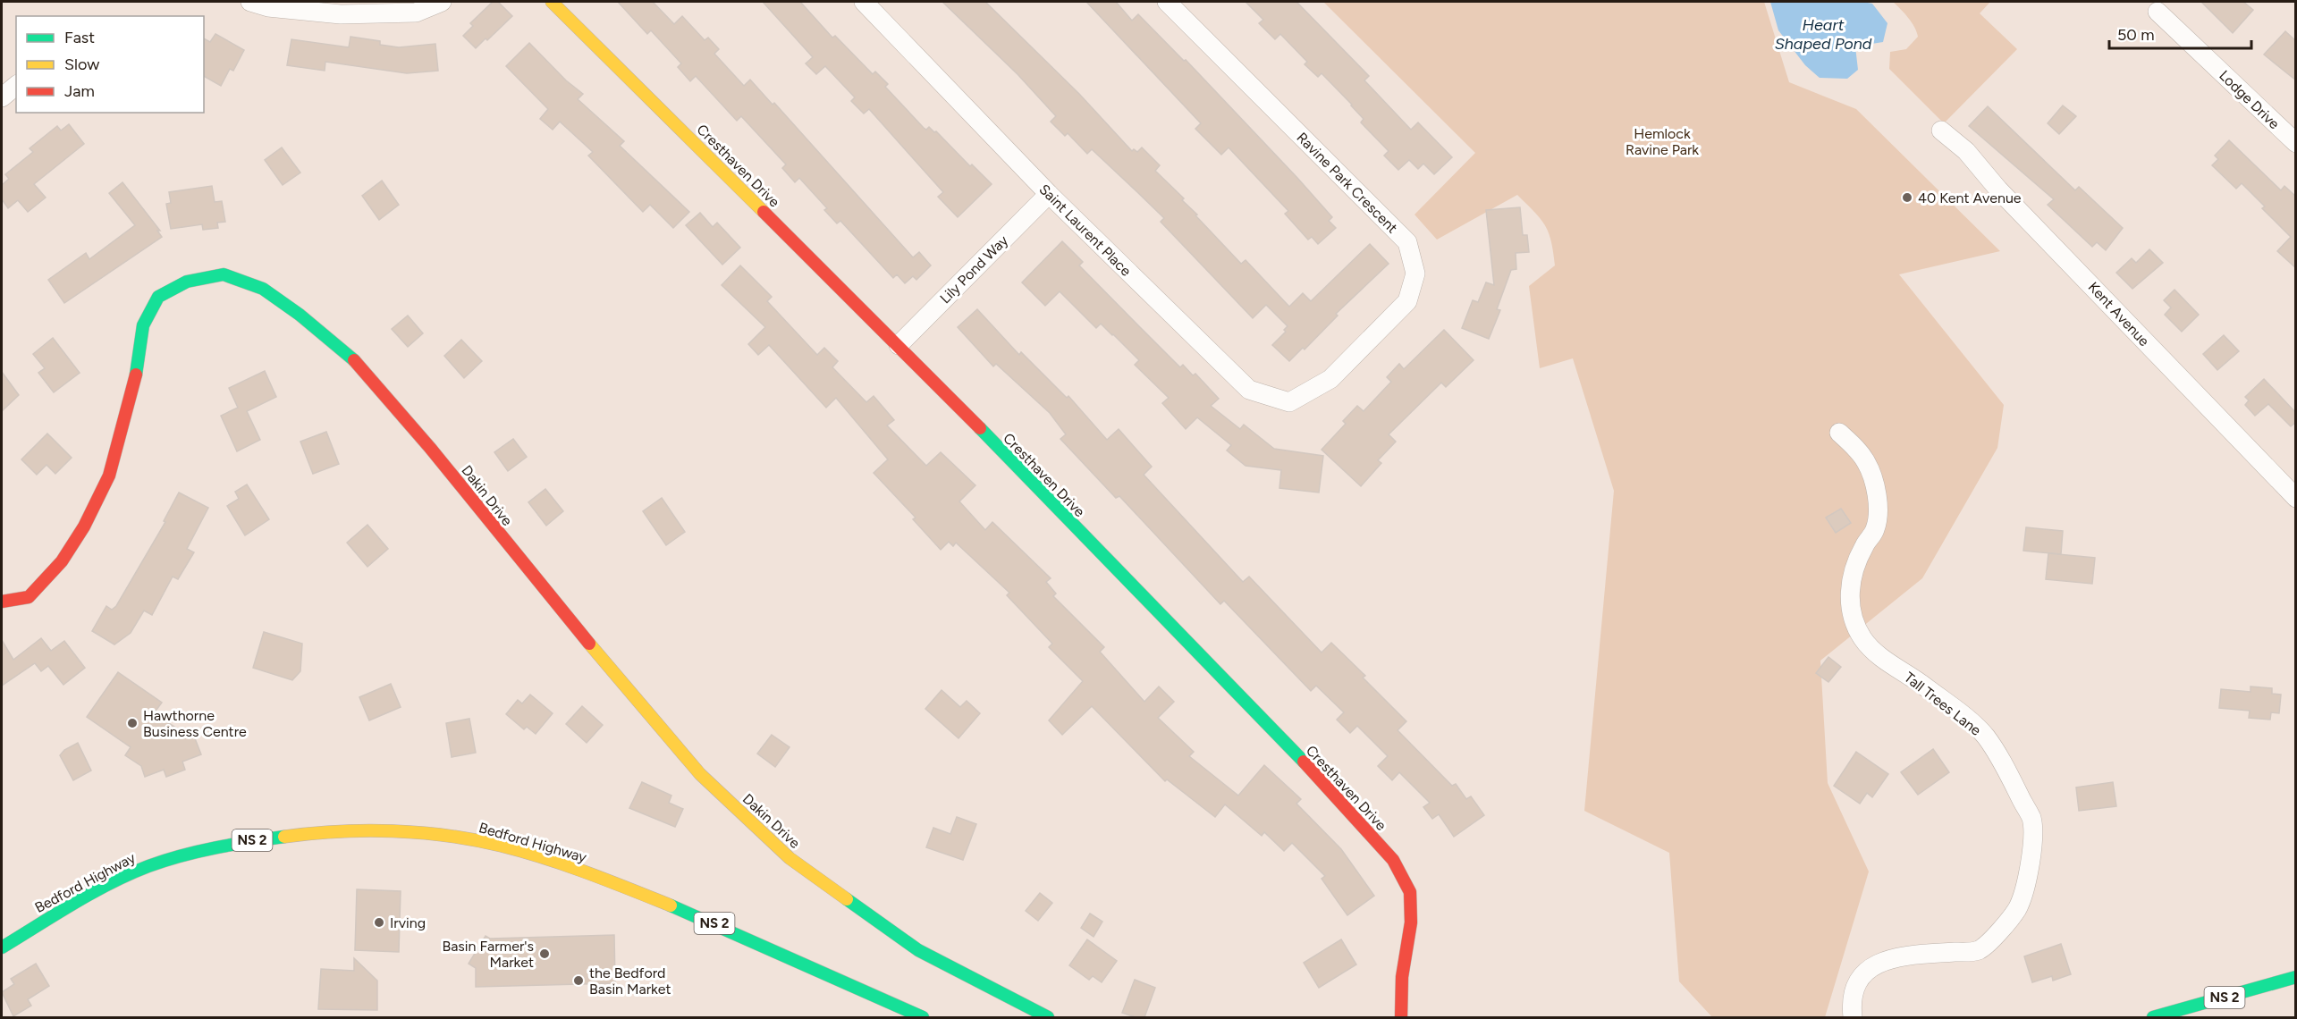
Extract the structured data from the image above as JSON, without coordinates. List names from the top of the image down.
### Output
{
  "streets": {
    "street": [
      "Lodge Drive",
      "Cresthaven Drive",
      "Ravine Park Crescent",
      "Saint Laurent Place",
      "Lily Pond Way",
      "Kent Avenue",
      "Dakin Drive",
      "Tall Trees Lane",
      "NS 2",
      "Bedford Highway"
    ]
  },
  "crossings": [
    ["Cresthaven Drive", "Lily Pond Way"],
    ["Ravine Park Crescent", "Saint Laurent Place"],
    ["Saint Laurent Place", "Lily Pond Way"]
  ],
  "water": ["Heart Shaped Pond"],
  "parks": ["Hemlock Ravine Park"],
  "places": [
    "40 Kent Avenue",
    "Hawthorne Business Centre",
    "Irving",
    "Basin Farmer's Market",
    "the Bedford Basin Market"
  ],
  "legend": ["Fast", "Slow", "Jam"],
  "scale_bar": "50 m"
}
